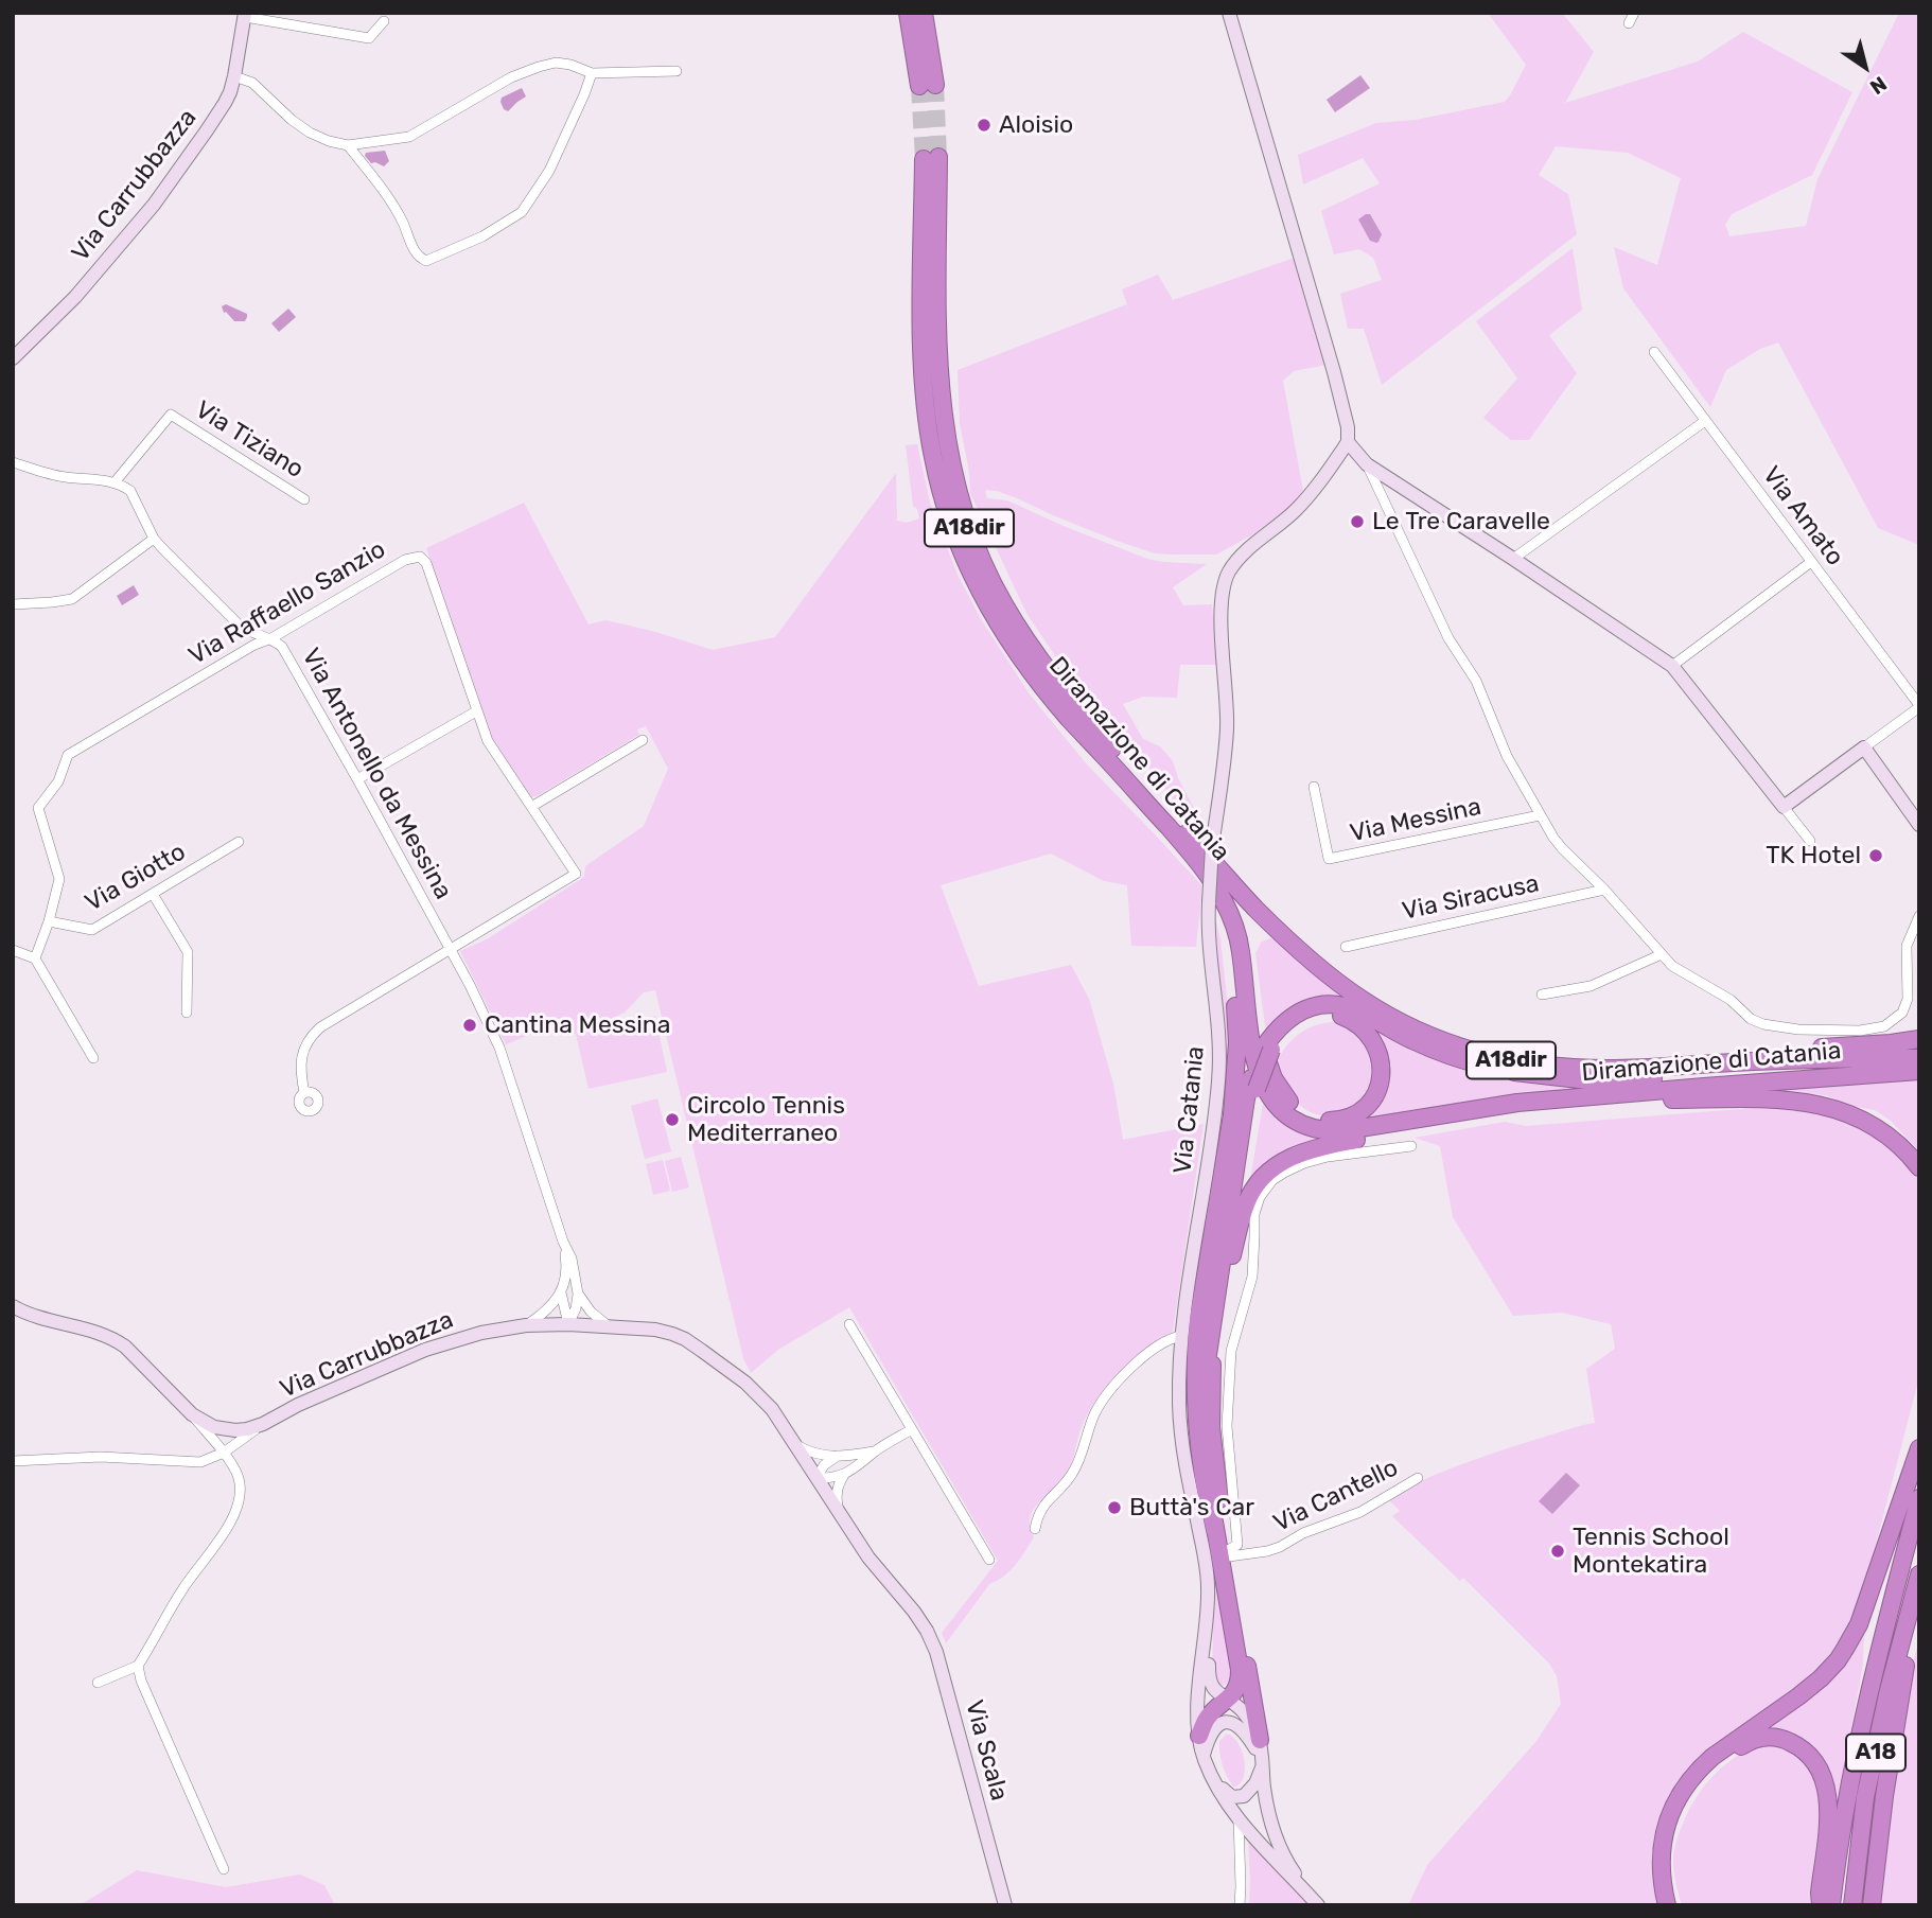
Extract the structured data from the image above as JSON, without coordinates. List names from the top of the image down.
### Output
{
  "streets": {
    "highway": ["A18dir", "Diramazione di Catania", "A18"],
    "main road": ["Via Carrubbazza", "Via Catania", "Via Scala"],
    "street": [
      "Via Tiziano",
      "Via Amato",
      "Via Raffaello Sanzio",
      "Via Antonello da Messina",
      "Via Messina",
      "Via Giotto",
      "Via Siracusa",
      "Via Cantello"
    ]
  },
  "crossings": [
    ["Via Carrubbazza", "Via Scala"],
    ["Via Tiziano", "Via Antonello da Messina"],
    ["Via Raffaello Sanzio", "Via Antonello da Messina"],
    ["Via Raffaello Sanzio", "Via Giotto"]
  ],
  "places": [
    "Aloisio",
    "Le Tre Caravelle",
    "TK Hotel",
    "Cantina Messina",
    "Circolo Tennis Mediterraneo",
    "Buttà's Car",
    "Tennis School Montekatira"
  ],
  "north": "bottom right"
}
